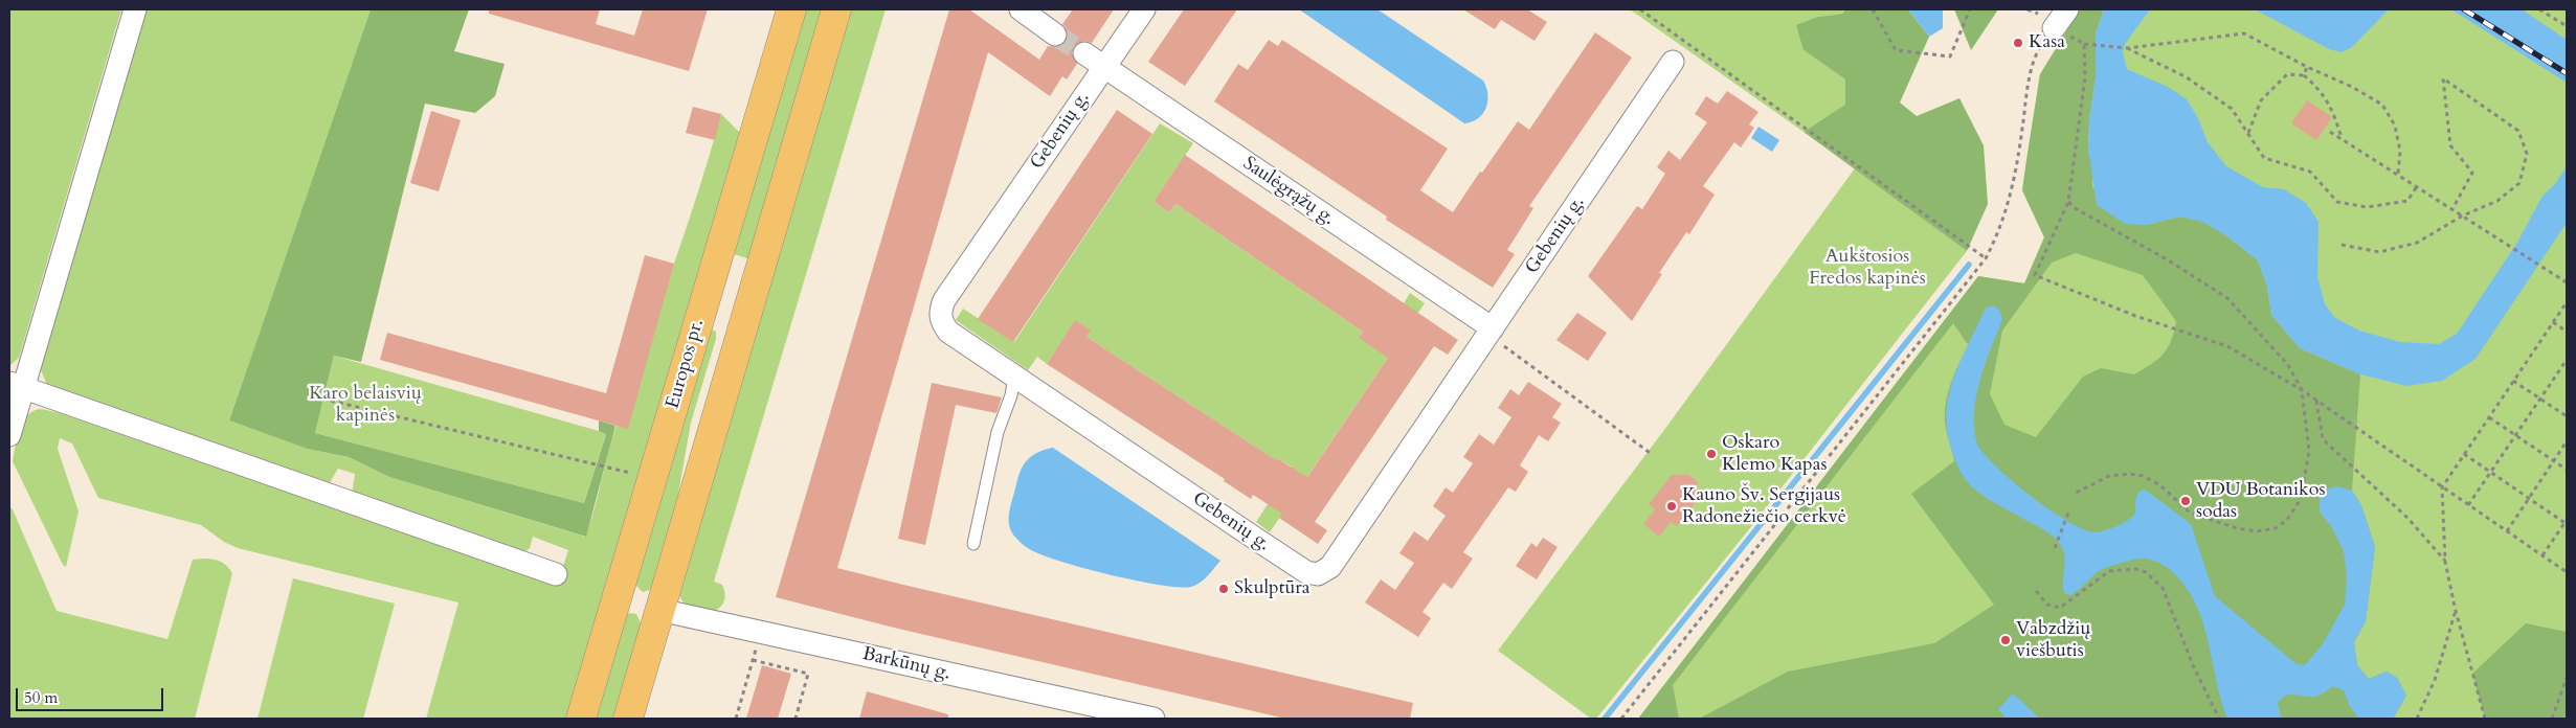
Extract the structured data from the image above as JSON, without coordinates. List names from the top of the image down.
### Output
{
  "streets": {
    "main road": ["Europos pr."],
    "street": ["Gebenių g.", "Saulėgrąžų g.", "Barkūnų g."]
  },
  "crossings": [
    ["Gebenių g.", "Saulėgrąžų g."]
  ],
  "parks": ["Aukštosios Fredos kapinės", "Karo belaisvių kapinės"],
  "places": [
    "Kasa",
    "Oskaro Klemo Kapas",
    "VDU Botanikos sodas",
    "Kauno Šv. Sergijaus Radonežiečio cerkvė",
    "Skulptūra",
    "Vabzdžių viešbutis"
  ],
  "scale_bar": "50 m"
}
